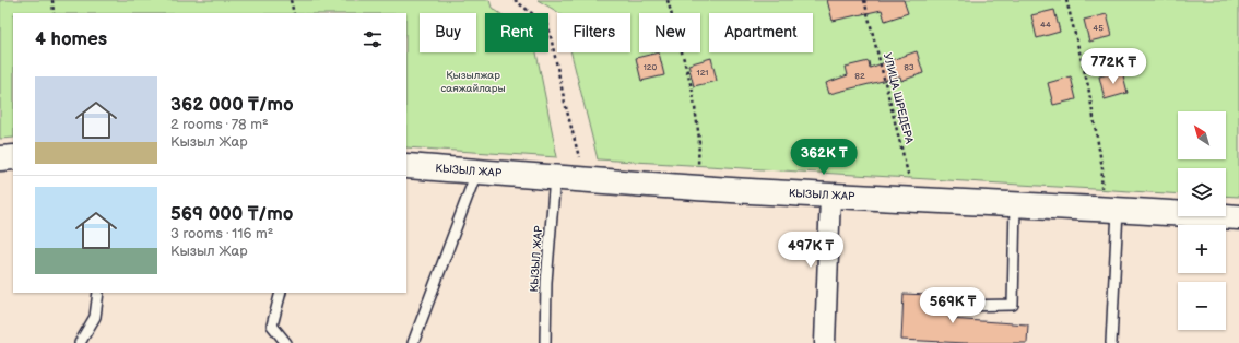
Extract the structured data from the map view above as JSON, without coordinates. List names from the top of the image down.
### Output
{
  "streets": {
    "main road": ["КЫЗЫЛ ЖАР"],
    "path": ["УЛИЦА ШРЕДЕРА"]
  },
  "crossings": [
    ["УЛИЦА ШРЕДЕРА", "КЫЗЫЛ ЖАР"]
  ],
  "parks": ["Қызылжар саяжайлары"],
  "house_numbers": [
    "44",
    "45",
    "120",
    "83",
    "121",
    "82"
  ],
  "north": "top left",
  "page": {
    "chip": [
      "Buy",
      "Rent",
      "Filters",
      "New",
      "Apartment"
    ],
    "heading": "4 homes",
    "price": [
      "772K ₸",
      "362K ₸",
      "497K ₸",
      "569K ₸"
    ],
    "list": [
      {
        "name": "362 000 ₸/mo",
        "note": "2 rooms · 78 m² · Кызыл Жар"
      },
      {
        "name": "569 000 ₸/mo",
        "note": "3 rooms · 116 m² · Кызыл Жар"
      }
    ],
    "map_buttons": ["+", "−"]
  }
}
